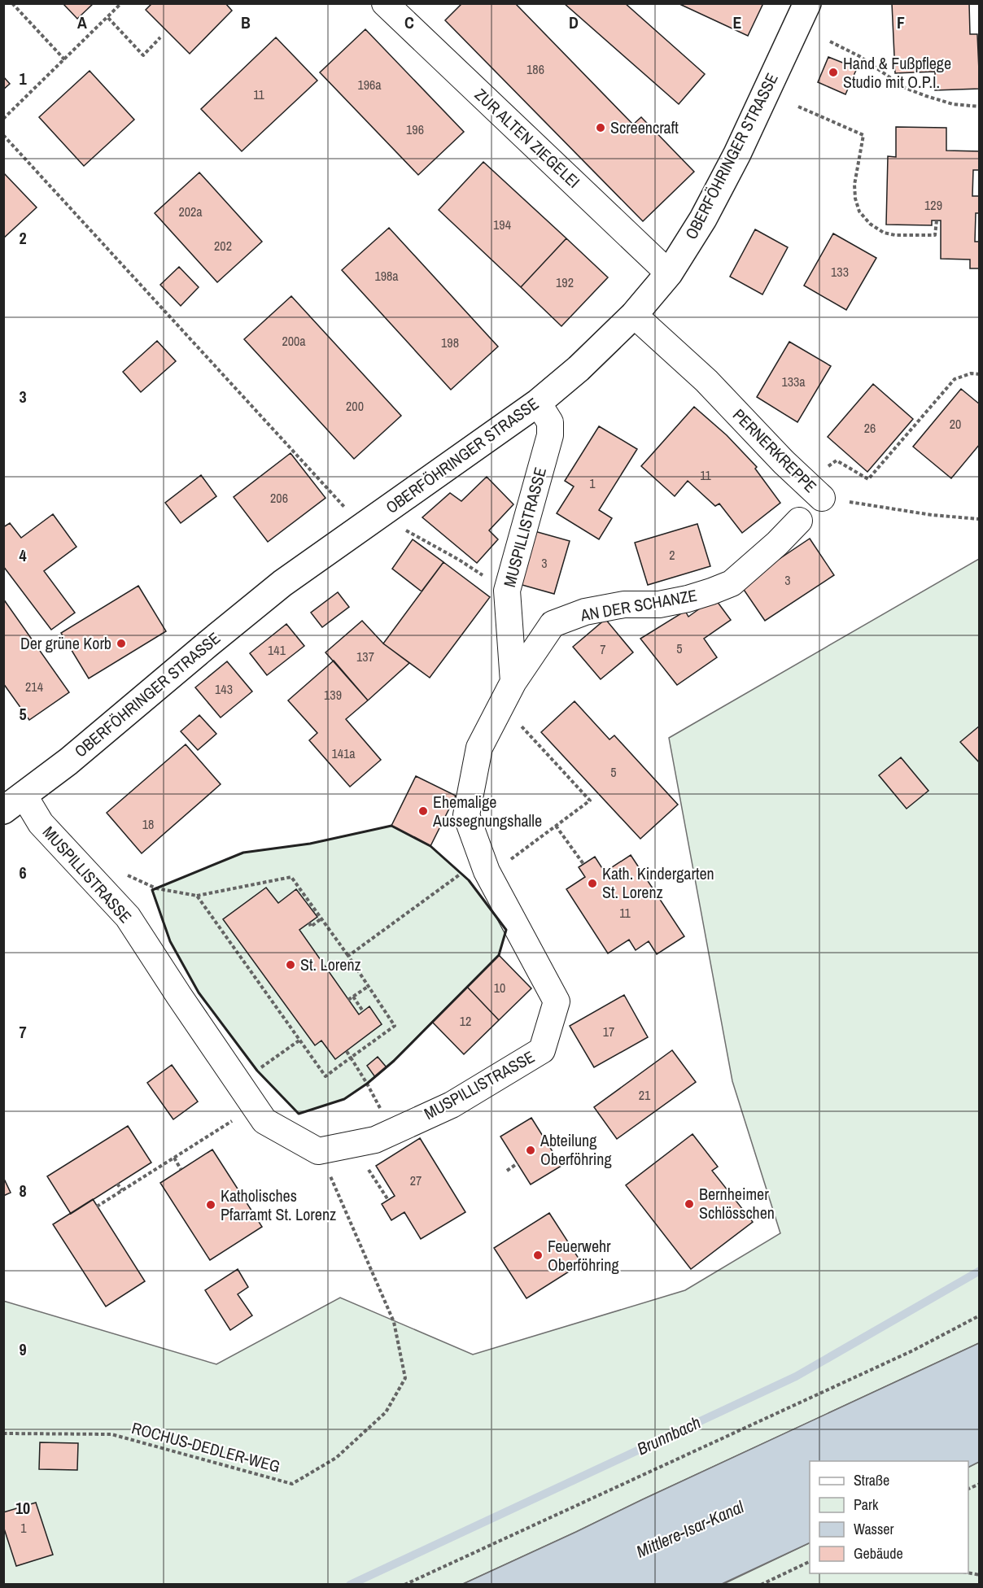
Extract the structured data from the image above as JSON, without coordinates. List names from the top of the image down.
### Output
{
  "streets": {
    "main road": ["OBERFÖHRINGER STRASSE"],
    "street": [
      "ZUR ALTEN ZIEGELEI",
      "PERNERKREPPE",
      "MUSPILLISTRASSE",
      "AN DER SCHANZE"
    ],
    "path": ["ROCHUS-DEDLER-WEG"]
  },
  "crossings": [
    ["ZUR ALTEN ZIEGELEI", "OBERFÖHRINGER STRASSE"],
    ["OBERFÖHRINGER STRASSE", "PERNERKREPPE"],
    ["OBERFÖHRINGER STRASSE", "MUSPILLISTRASSE"],
    ["MUSPILLISTRASSE", "AN DER SCHANZE"],
    ["MUSPILLISTRASSE", "ROCHUS-DEDLER-WEG"]
  ],
  "water": ["Brunnbach", "Mittlere-Isar-Kanal"],
  "places": [
    "Hand & Fußpflege Studio mit O.P.I.",
    "Screencraft",
    "Der grüne Korb",
    "Ehemalige Aussegnungshalle",
    "Kath. Kindergarten St. Lorenz",
    "St. Lorenz",
    "Abteilung Oberföhring",
    "Bernheimer Schlösschen",
    "Katholisches Pfarramt St. Lorenz",
    "Feuerwehr Oberföhring"
  ],
  "house_numbers": [
    "186",
    "196a",
    "11",
    "196",
    "129",
    "202a",
    "194",
    "202",
    "133",
    "198a",
    "192",
    "200a",
    "198",
    "133a",
    "200",
    "20",
    "26",
    "11",
    "1",
    "206",
    "2",
    "3",
    "3",
    "5",
    "7",
    "141",
    "137",
    "214",
    "143",
    "139",
    "141a",
    "5",
    "18",
    "11",
    "10",
    "12",
    "17",
    "21",
    "27",
    "1"
  ],
  "legend": [
    "Straße",
    "Park",
    "Wasser",
    "Gebäude"
  ],
  "grid": {
    "columns": [
      "A",
      "B",
      "C",
      "D",
      "E",
      "F"
    ],
    "rows": [
      "1",
      "2",
      "3",
      "4",
      "5",
      "6",
      "7",
      "8",
      "9",
      "10"
    ]
  }
}
